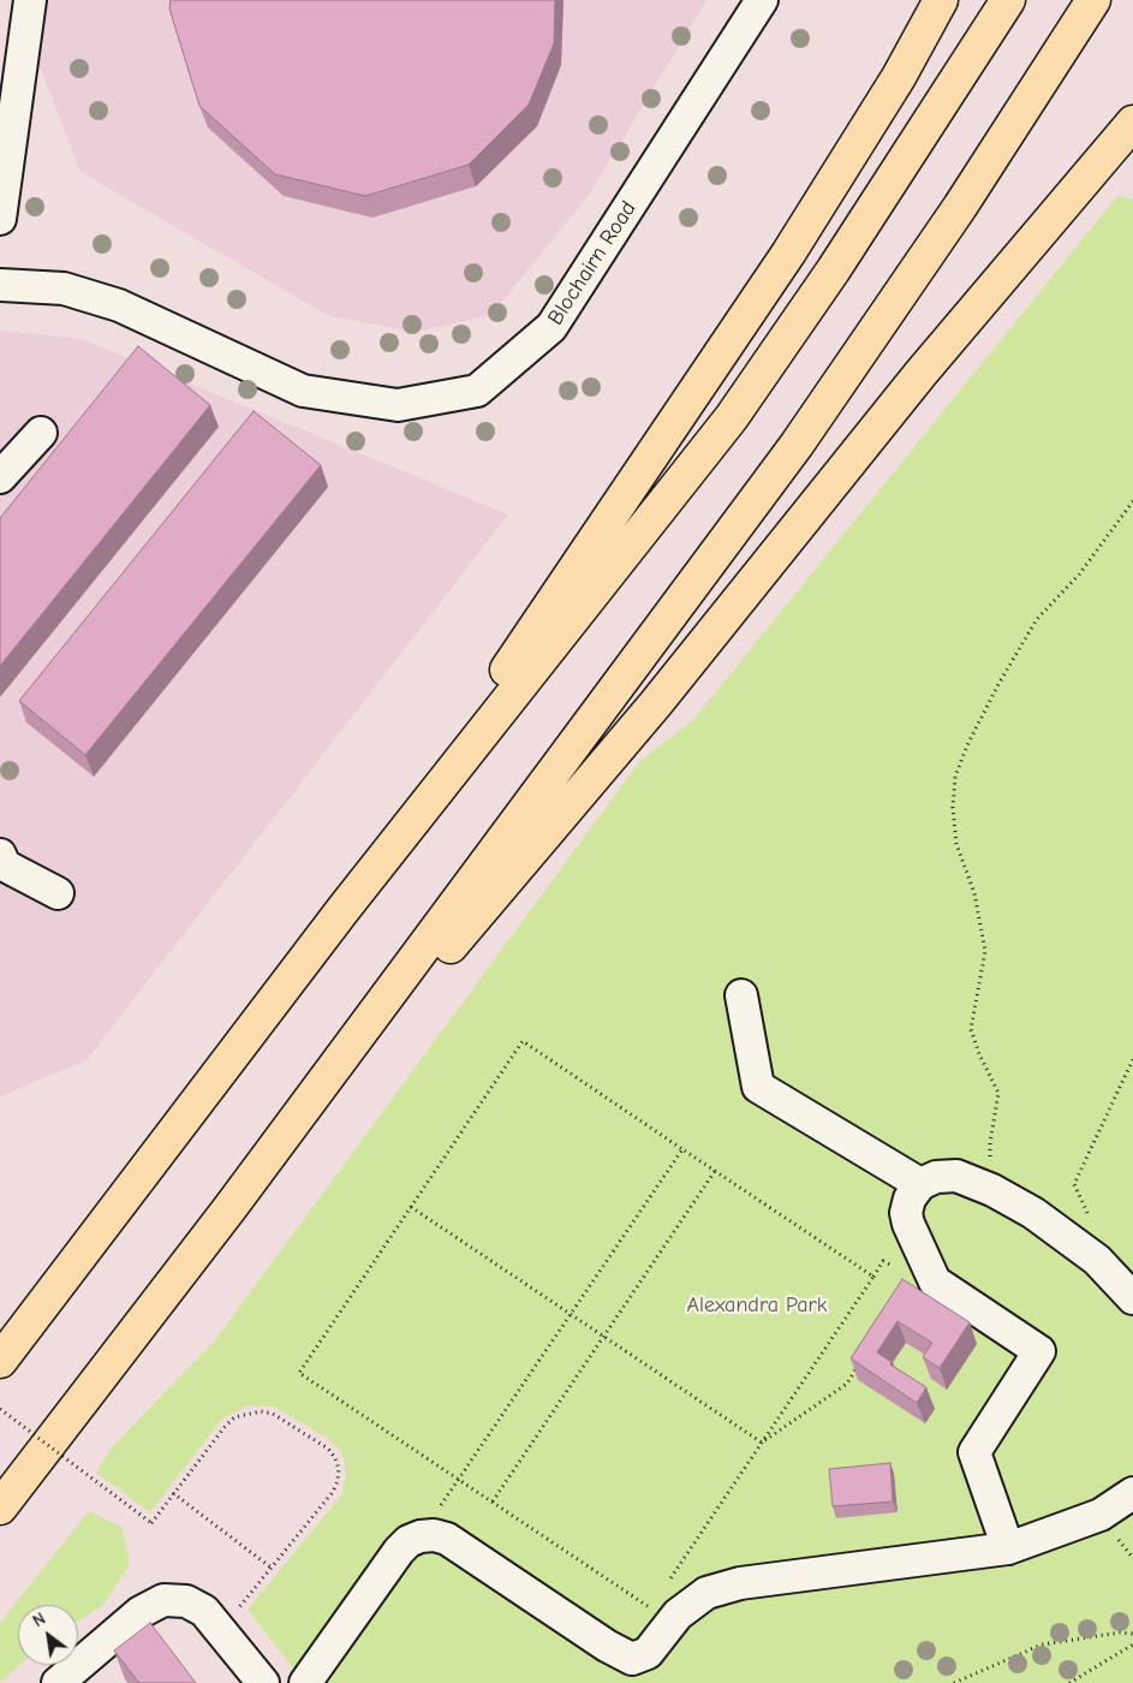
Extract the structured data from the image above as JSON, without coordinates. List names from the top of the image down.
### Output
{
  "streets": {
    "street": ["Blochairn Road"]
  },
  "parks": ["Alexandra Park"],
  "north": "top left"
}
